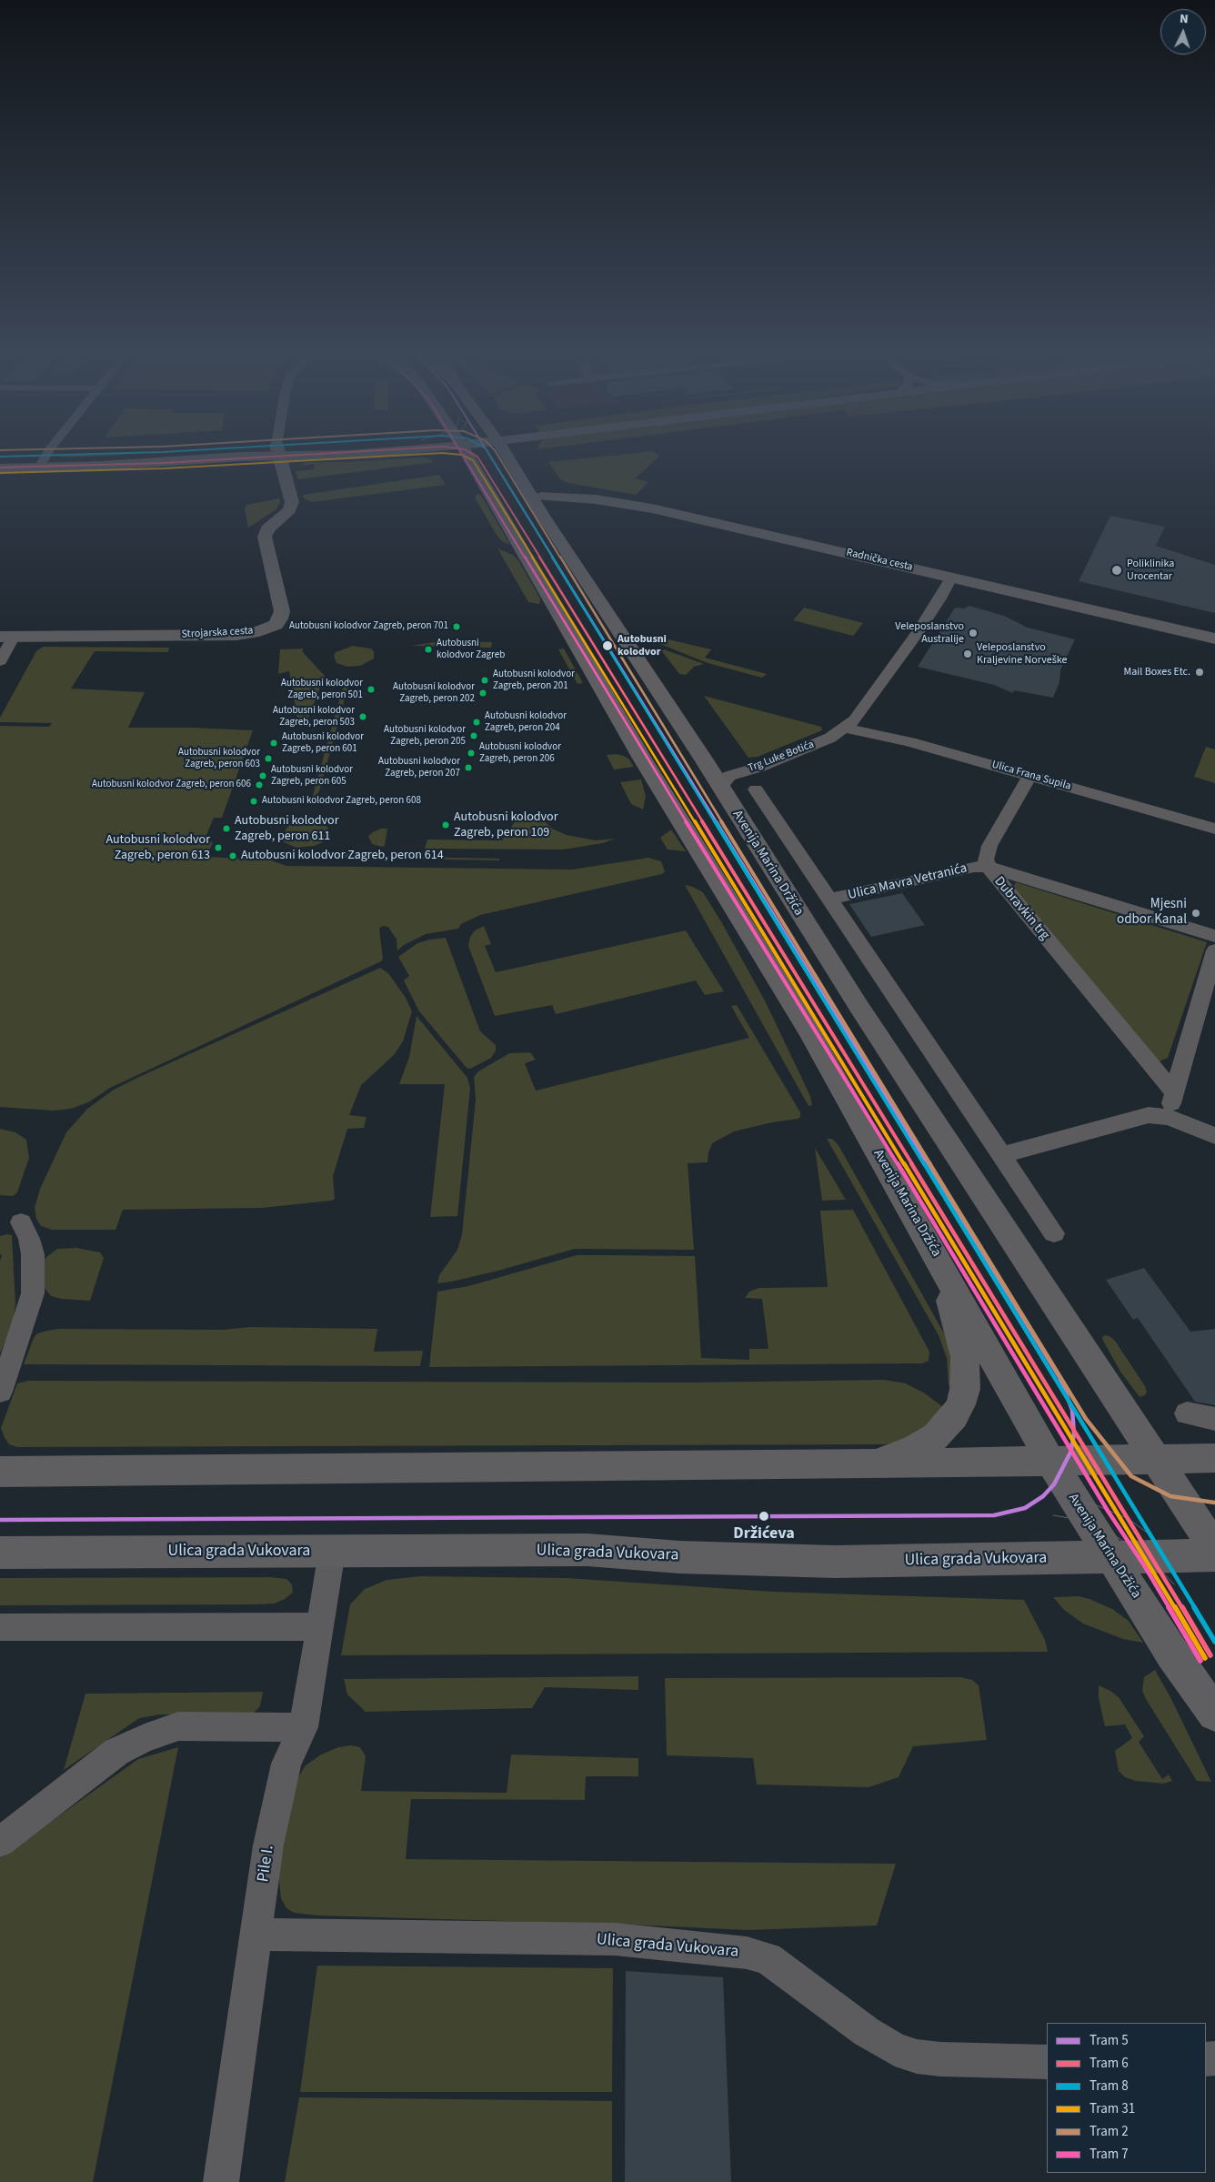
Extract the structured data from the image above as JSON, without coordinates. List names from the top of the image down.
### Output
{
  "streets": {
    "main road": ["Avenija Marina Držića", "Ulica grada Vukovara"],
    "street": [
      "Radnička cesta",
      "Strojarska cesta",
      "Trg Luke Botića",
      "Ulica Frana Supila",
      "Ulica Mavra Vetranića",
      "Dubravkin trg",
      "Pile I."
    ]
  },
  "crossings": [
    ["Radnička cesta", "Trg Luke Botića"],
    ["Trg Luke Botića", "Ulica Frana Supila"],
    ["Trg Luke Botića", "Avenija Marina Držića"],
    ["Avenija Marina Držića", "Ulica grada Vukovara"],
    ["Ulica Mavra Vetranića", "Dubravkin trg"],
    ["Ulica grada Vukovara", "Pile I."]
  ],
  "places": [
    "Poliklinika Urocentar",
    "Autobusni kolodvor Zagreb, peron 701",
    "Veleposlanstvo Australije",
    "Autobusni kolodvor",
    "Autobusni kolodvor Zagreb",
    "Veleposlanstvo Kraljevine Norveške",
    "Mail Boxes Etc.",
    "Autobusni kolodvor Zagreb, peron 201",
    "Autobusni kolodvor Zagreb, peron 501",
    "Autobusni kolodvor Zagreb, peron 202",
    "Autobusni kolodvor Zagreb, peron 503",
    "Autobusni kolodvor Zagreb, peron 204",
    "Autobusni kolodvor Zagreb, peron 205",
    "Autobusni kolodvor Zagreb, peron 601",
    "Autobusni kolodvor Zagreb, peron 206",
    "Autobusni kolodvor Zagreb, peron 603",
    "Autobusni kolodvor Zagreb, peron 207",
    "Autobusni kolodvor Zagreb, peron 605",
    "Autobusni kolodvor Zagreb, peron 606",
    "Autobusni kolodvor Zagreb, peron 608",
    "Autobusni kolodvor Zagreb, peron 109",
    "Autobusni kolodvor Zagreb, peron 611",
    "Autobusni kolodvor Zagreb, peron 613",
    "Autobusni kolodvor Zagreb, peron 614",
    "Mjesni odbor Kanal",
    "Držićeva"
  ],
  "lines": [
    "tram line 5",
    "tram line 6",
    "tram line 8",
    "tram line 31",
    "tram line 2",
    "tram line 7"
  ],
  "legend": [
    "Tram 5",
    "Tram 6",
    "Tram 8",
    "Tram 31",
    "Tram 2",
    "Tram 7"
  ],
  "north": "top"
}
